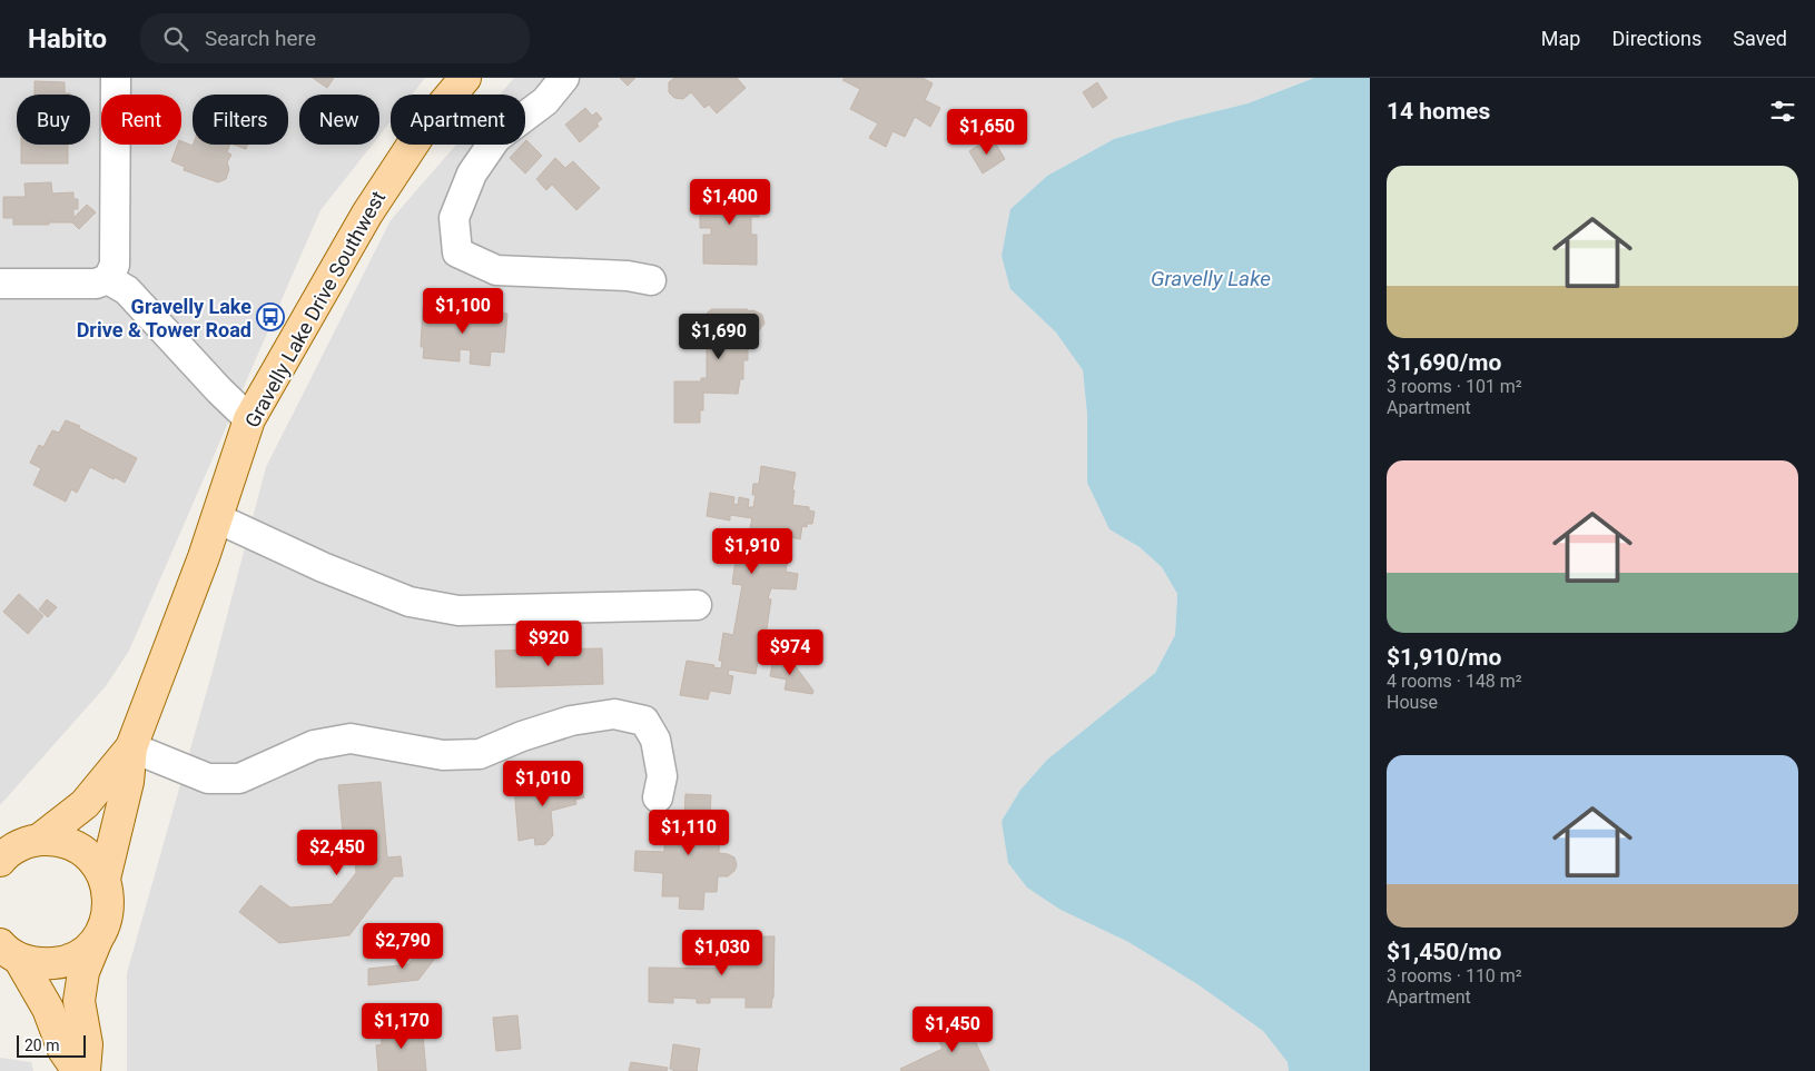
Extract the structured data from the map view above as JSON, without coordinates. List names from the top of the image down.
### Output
{
  "streets": {
    "main road": ["Gravelly Lake Drive Southwest"]
  },
  "water": ["Gravelly Lake"],
  "places": {
    "bus stop": ["Gravelly Lake Drive & Tower Road"]
  },
  "scale_bar": "20 m",
  "page": {
    "header": "Habito",
    "search": "Search here",
    "nav": ["Map", "Directions", "Saved"],
    "heading": "14 homes",
    "chip": [
      "Buy",
      "Rent",
      "Filters",
      "New",
      "Apartment"
    ],
    "price": [
      "$1,650",
      "$1,400",
      "$1,100",
      "$1,690",
      "$1,910",
      "$920",
      "$974",
      "$1,010",
      "$1,110",
      "$2,450",
      "$2,790",
      "$1,030",
      "$1,170",
      "$1,450"
    ],
    "list": [
      {
        "name": "$1,690/mo",
        "note": "3 rooms · 101 m² · Apartment"
      },
      {
        "name": "$1,910/mo",
        "note": "4 rooms · 148 m² · House"
      },
      {
        "name": "$1,450/mo",
        "note": "3 rooms · 110 m² · Apartment"
      }
    ],
    "scale": "20 m"
  }
}
